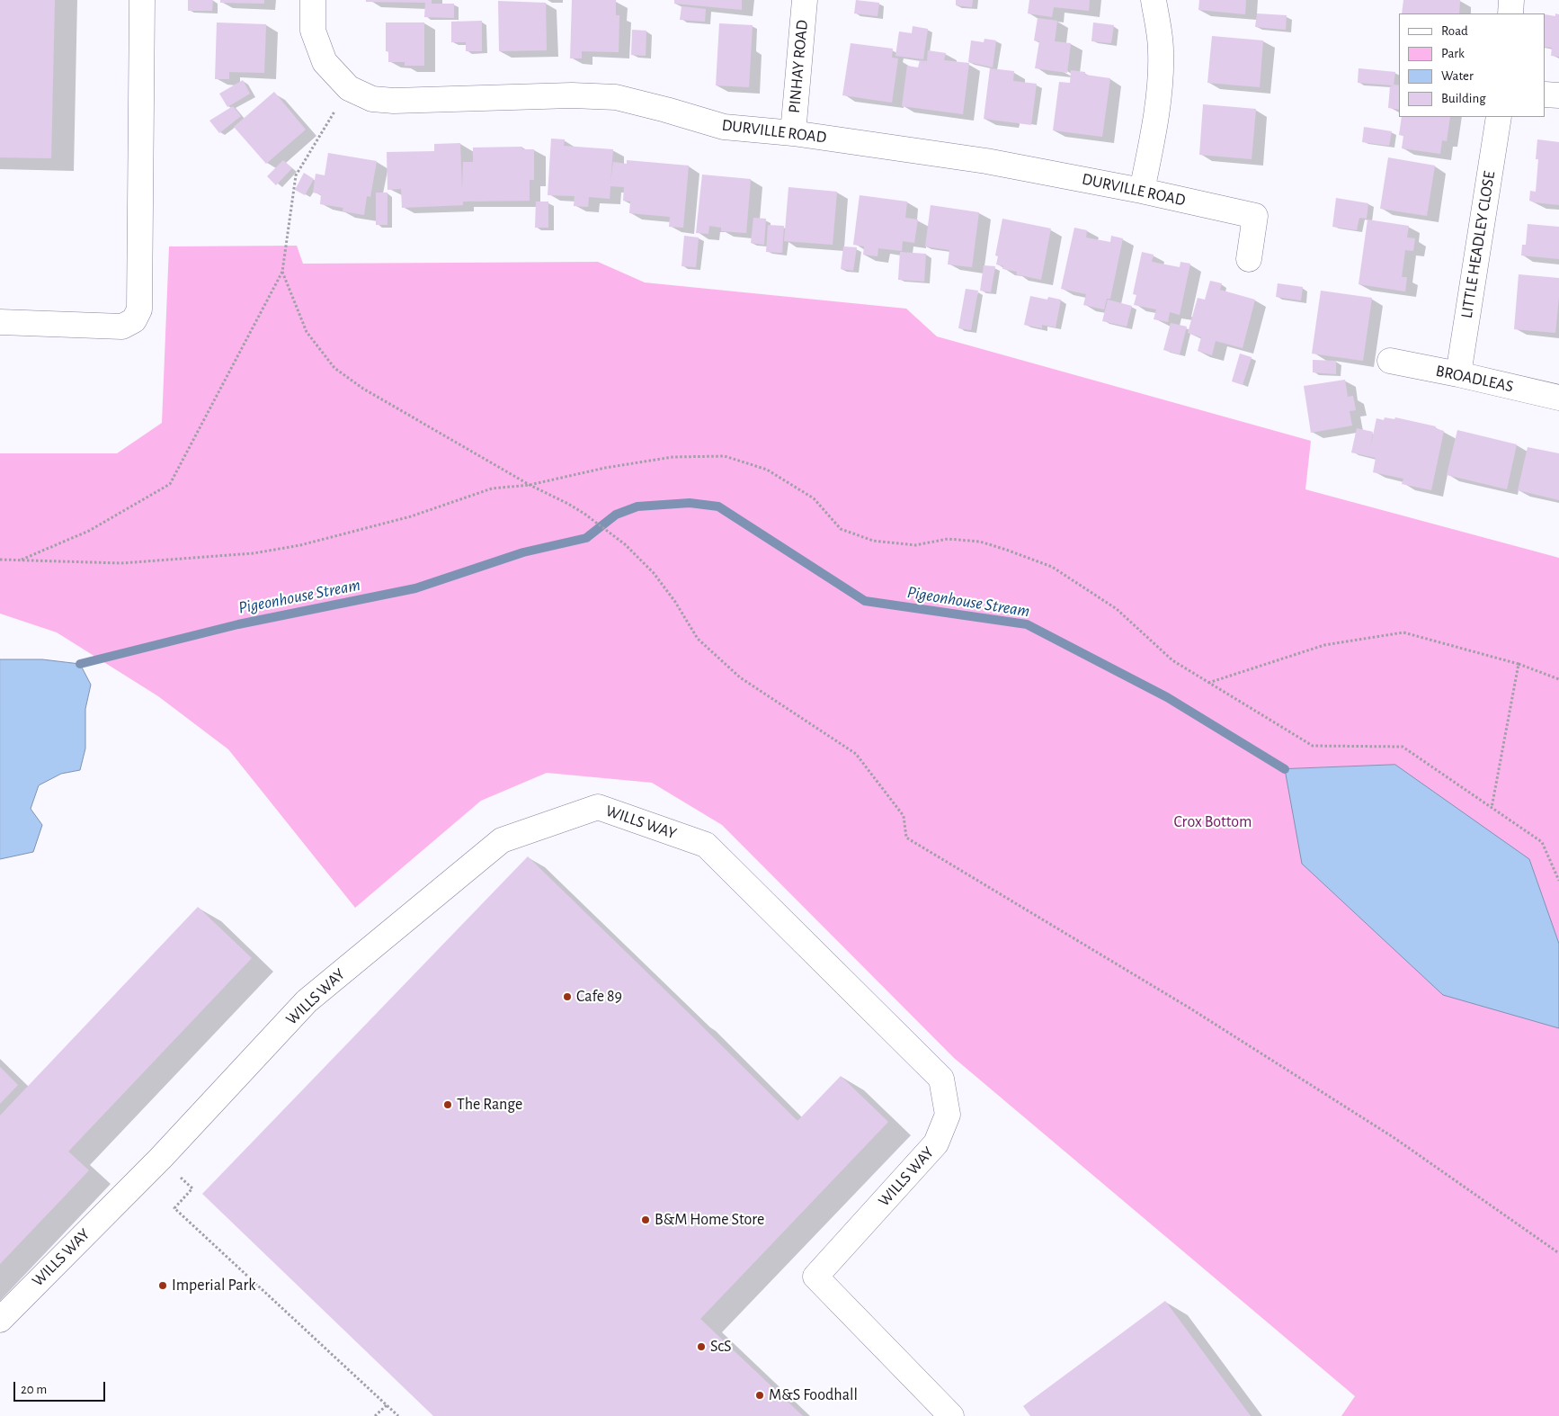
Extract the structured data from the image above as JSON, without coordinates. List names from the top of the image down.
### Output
{
  "streets": {
    "street": [
      "PINHAY ROAD",
      "DURVILLE ROAD",
      "LITTLE HEADLEY CLOSE",
      "BROADLEAS",
      "WILLS WAY"
    ]
  },
  "crossings": [
    ["PINHAY ROAD", "DURVILLE ROAD"],
    ["LITTLE HEADLEY CLOSE", "BROADLEAS"]
  ],
  "water": ["Pigeonhouse Stream"],
  "parks": ["Crox Bottom"],
  "places": [
    "Cafe 89",
    "The Range",
    "B&M Home Store",
    "Imperial Park",
    "ScS",
    "M&S Foodhall"
  ],
  "legend": [
    "Road",
    "Park",
    "Water",
    "Building"
  ],
  "scale_bar": "20 m"
}
